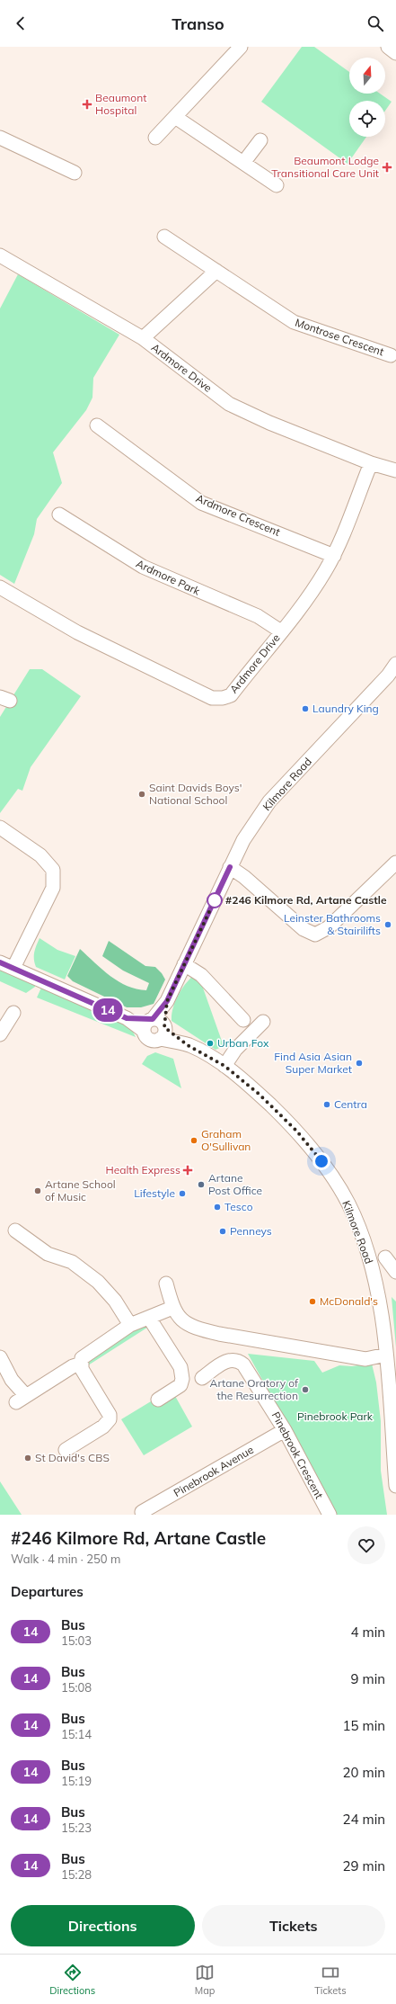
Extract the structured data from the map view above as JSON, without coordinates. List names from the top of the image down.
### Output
{
  "streets": {
    "street": [
      "Montrose Crescent",
      "Ardmore Drive",
      "Ardmore Crescent",
      "Ardmore Park",
      "Kilmore Road",
      "Pinebrook Crescent",
      "Pinebrook Avenue"
    ]
  },
  "crossings": [
    ["Ardmore Drive", "Ardmore Crescent"],
    ["Ardmore Drive", "Ardmore Park"],
    ["Pinebrook Crescent", "Pinebrook Avenue"]
  ],
  "parks": ["Pinebrook Park"],
  "places": {
    "health": ["Beaumont Hospital", "Beaumont Lodge Transitional Care Unit", "Health Express"],
    "other": [
      "Laundry King",
      "Saint Davids Boys' National School",
      "#246 Kilmore Rd, Artane Castle",
      "Leinster Bathrooms & Stairilifts",
      "Urban Fox",
      "Find Asia Asian Super Market",
      "Centra",
      "Graham O'Sullivan",
      "Artane Post Office",
      "Artane School of Music",
      "Lifestyle",
      "Tesco",
      "Penneys",
      "McDonald's",
      "Artane Oratory of the Resurrection",
      "St David's CBS"
    ]
  },
  "lines": ["bus line 14"],
  "north": "top",
  "page": {
    "header": "Transo",
    "on_map": "14",
    "heading": [
      ["#246 Kilmore Rd, Artane Castle", "Walk · 4 min · 250 m"],
      "Departures"
    ],
    "list": [
      {
        "mark": "14",
        "name": "Bus",
        "note": "15:03",
        "value": "4 min"
      },
      {
        "mark": "14",
        "name": "Bus",
        "note": "15:08",
        "value": "9 min"
      },
      {
        "mark": "14",
        "name": "Bus",
        "note": "15:14",
        "value": "15 min"
      },
      {
        "mark": "14",
        "name": "Bus",
        "note": "15:19",
        "value": "20 min"
      },
      {
        "mark": "14",
        "name": "Bus",
        "note": "15:23",
        "value": "24 min"
      },
      {
        "mark": "14",
        "name": "Bus",
        "note": "15:28",
        "value": "29 min"
      }
    ],
    "buttons": ["Directions", "Tickets"],
    "tabs": ["Directions", "Map", "Tickets"]
  }
}
